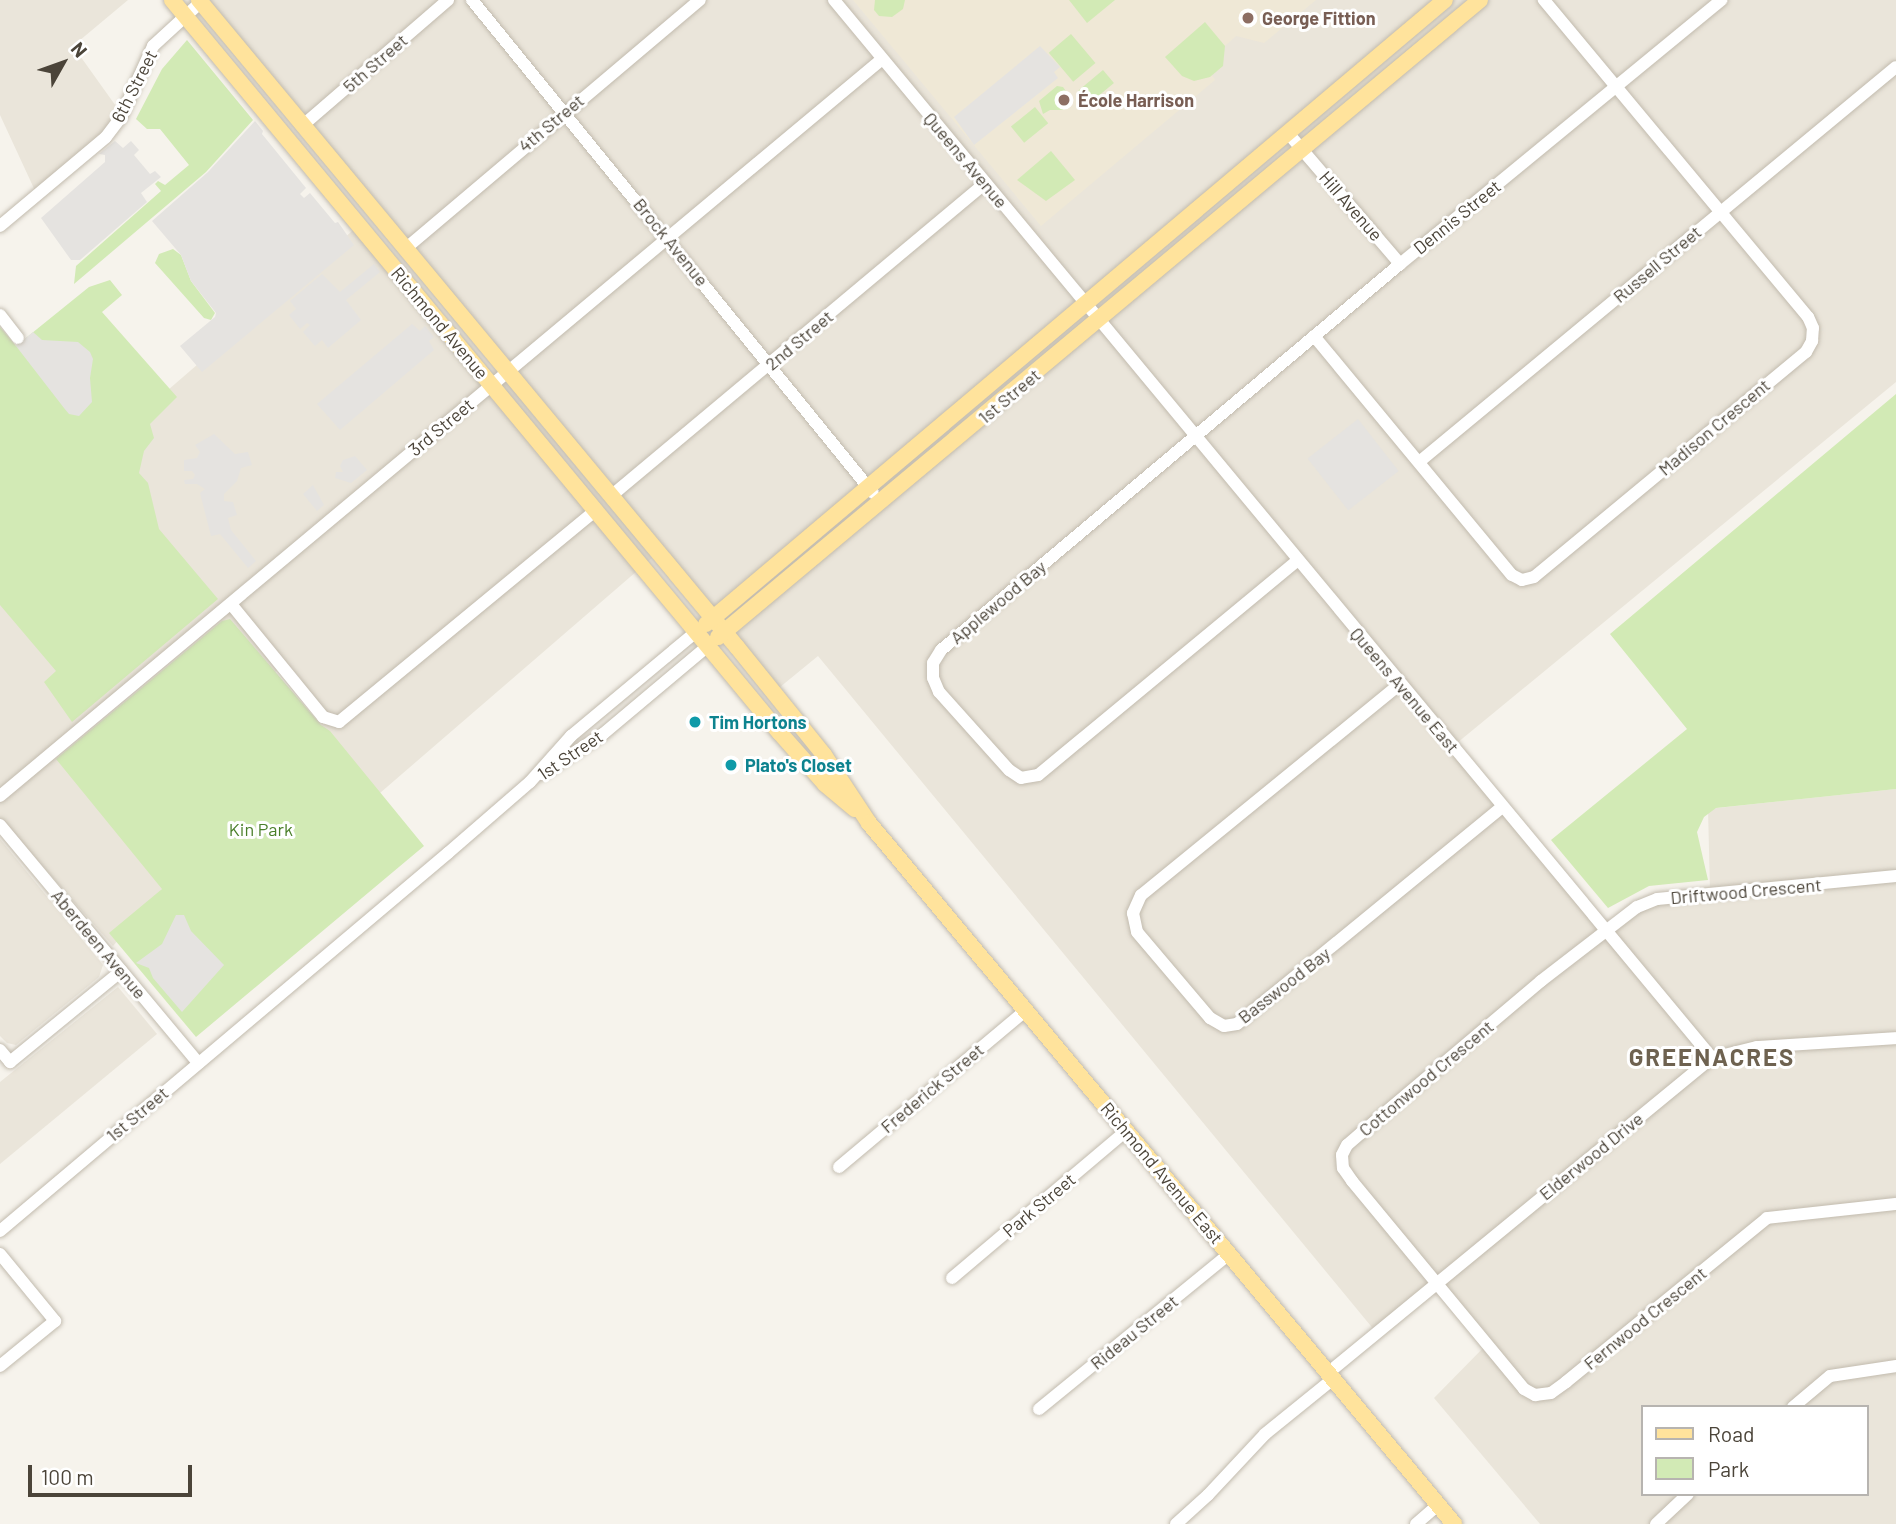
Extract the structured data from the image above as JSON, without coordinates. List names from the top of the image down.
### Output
{
  "streets": {
    "main road": ["Richmond Avenue", "1st Street", "Richmond Avenue East"],
    "street": [
      "5th Street",
      "6th Street",
      "4th Street",
      "Queens Avenue",
      "Hill Avenue",
      "Dennis Street",
      "Brock Avenue",
      "Russell Street",
      "2nd Street",
      "3rd Street",
      "Madison Crescent",
      "Applewood Bay",
      "Queens Avenue East",
      "Driftwood Crescent",
      "Aberdeen Avenue",
      "Basswood Bay",
      "Cottonwood Crescent",
      "Frederick Street",
      "Elderwood Drive",
      "Park Street",
      "Fernwood Crescent",
      "Rideau Street"
    ]
  },
  "crossings": [
    ["5th Street", "Richmond Avenue"],
    ["6th Street", "Richmond Avenue"],
    ["4th Street", "Brock Avenue"],
    ["4th Street", "Richmond Avenue"],
    ["Queens Avenue", "2nd Street"],
    ["Queens Avenue", "1st Street"],
    ["Queens Avenue", "3rd Street"],
    ["Queens Avenue", "Queens Avenue East"],
    ["Hill Avenue", "Dennis Street"],
    ["Hill Avenue", "1st Street"],
    ["Dennis Street", "Madison Crescent"],
    ["Dennis Street", "Applewood Bay"],
    ["Dennis Street", "Queens Avenue East"],
    ["Brock Avenue", "2nd Street"],
    ["Brock Avenue", "1st Street"],
    ["Brock Avenue", "3rd Street"],
    ["Russell Street", "Madison Crescent"],
    ["Richmond Avenue", "2nd Street"],
    ["Richmond Avenue", "1st Street"],
    ["Richmond Avenue", "3rd Street"],
    ["Richmond Avenue", "Richmond Avenue East"],
    ["1st Street", "Queens Avenue East"],
    ["1st Street", "Aberdeen Avenue"],
    ["1st Street", "Richmond Avenue East"],
    ["Applewood Bay", "Queens Avenue East"],
    ["Queens Avenue East", "Driftwood Crescent"],
    ["Queens Avenue East", "Basswood Bay"],
    ["Queens Avenue East", "Cottonwood Crescent"],
    ["Queens Avenue East", "Elderwood Drive"],
    ["Driftwood Crescent", "Cottonwood Crescent"],
    ["Cottonwood Crescent", "Elderwood Drive"],
    ["Cottonwood Crescent", "Fernwood Crescent"],
    ["Frederick Street", "Richmond Avenue East"],
    ["Elderwood Drive", "Richmond Avenue East"],
    ["Elderwood Drive", "Fernwood Crescent"],
    ["Richmond Avenue East", "Park Street"],
    ["Richmond Avenue East", "Rideau Street"]
  ],
  "districts": ["GREENACRES"],
  "parks": ["Kin Park"],
  "places": [
    "George Fittion",
    "École Harrison",
    "Tim Hortons",
    "Plato's Closet"
  ],
  "legend": ["Road", "Park"],
  "scale_bar": "100 m",
  "north": "top right"
}
